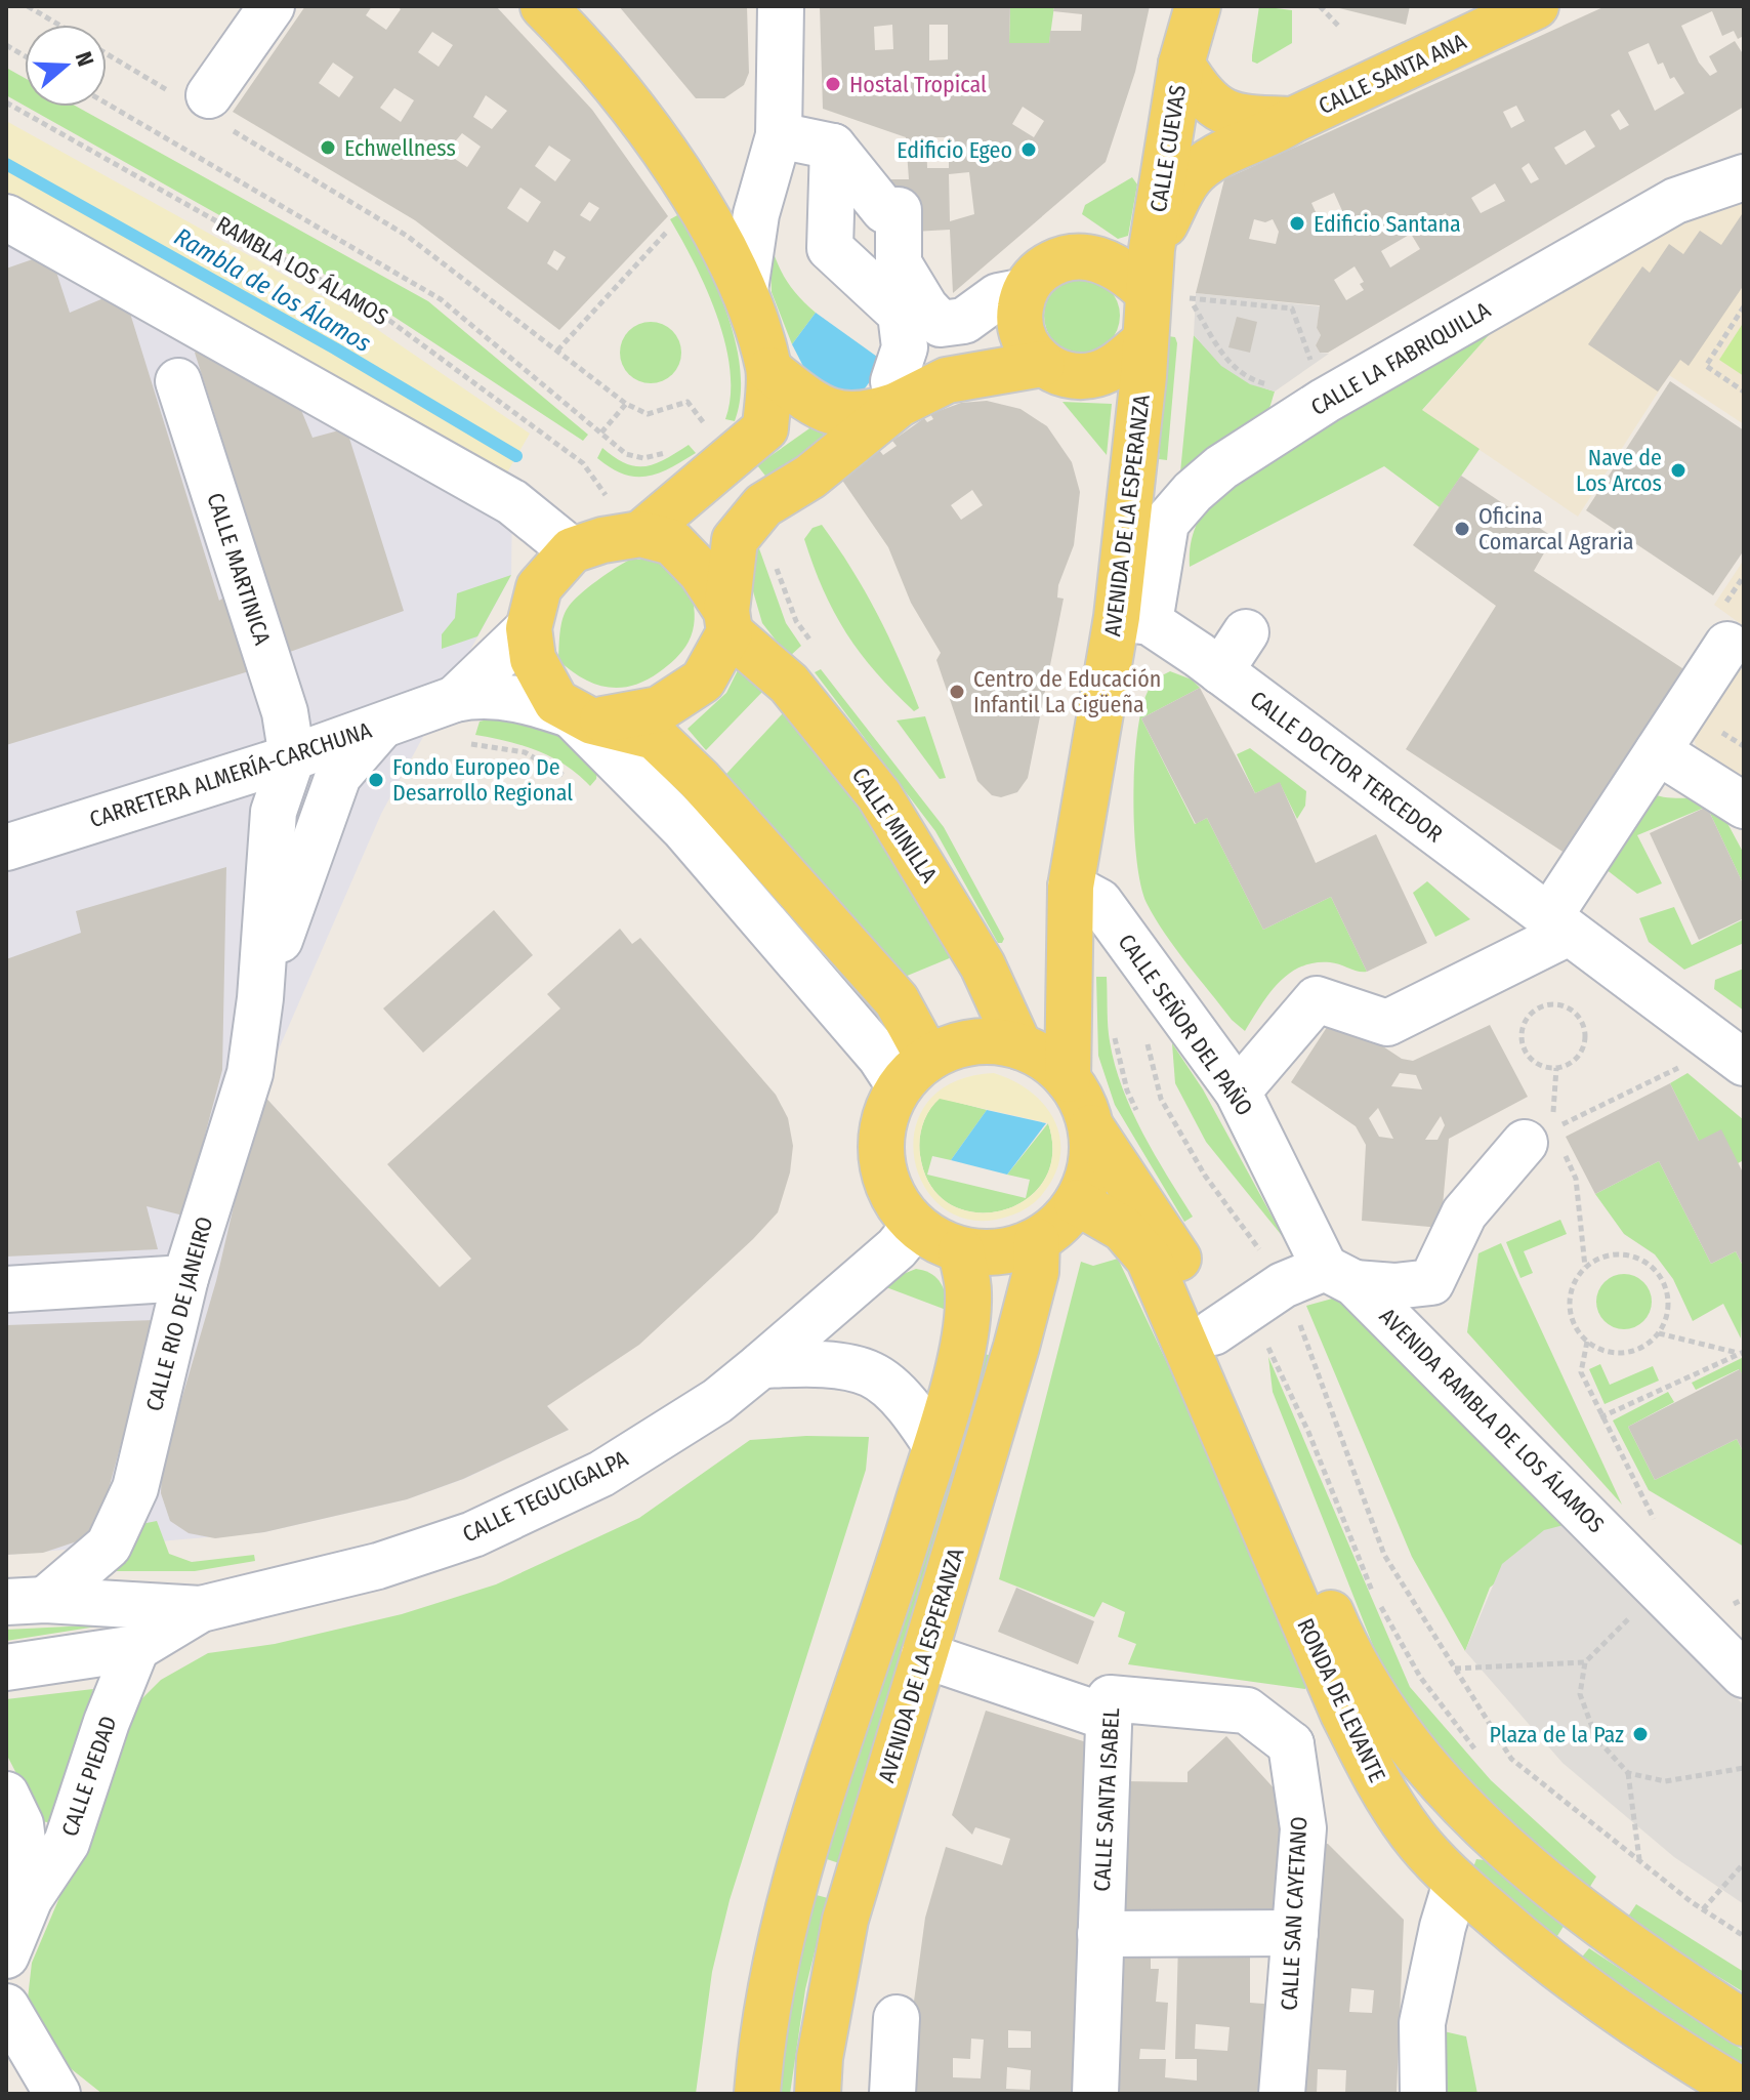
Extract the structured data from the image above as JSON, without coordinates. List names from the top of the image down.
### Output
{
  "streets": {
    "main road": [
      "CALLE SANTA ANA",
      "CALLE CUEVAS",
      "AVENIDA DE LA ESPERANZA",
      "CALLE MINILLA",
      "RONDA DE LEVANTE"
    ],
    "street": [
      "CALLE LA FABRIQUILLA",
      "CALLE MARTINICA",
      "CALLE DOCTOR TERCEDOR",
      "CARRETERA ALMERÍA-CARCHUNA",
      "CALLE SEÑOR DEL PAÑO",
      "CALLE RIO DE JANEIRO",
      "AVENIDA RAMBLA DE LOS ÁLAMOS",
      "CALLE TEGUCIGALPA",
      "CALLE PIEDAD",
      "CALLE SANTA ISABEL",
      "CALLE SAN CAYETANO"
    ],
    "path": ["RAMBLA LOS ÁLAMOS"]
  },
  "crossings": [
    ["CALLE SANTA ANA", "CALLE CUEVAS"],
    ["CALLE CUEVAS", "AVENIDA DE LA ESPERANZA"],
    ["CALLE LA FABRIQUILLA", "AVENIDA DE LA ESPERANZA"],
    ["CALLE LA FABRIQUILLA", "CALLE DOCTOR TERCEDOR"],
    ["AVENIDA DE LA ESPERANZA", "CALLE DOCTOR TERCEDOR"],
    ["AVENIDA DE LA ESPERANZA", "CALLE MINILLA"],
    ["AVENIDA DE LA ESPERANZA", "CALLE SEÑOR DEL PAÑO"],
    ["AVENIDA DE LA ESPERANZA", "CALLE TEGUCIGALPA"],
    ["AVENIDA DE LA ESPERANZA", "RONDA DE LEVANTE"],
    ["CALLE MARTINICA", "CARRETERA ALMERÍA-CARCHUNA"],
    ["CALLE MARTINICA", "CALLE RIO DE JANEIRO"],
    ["CARRETERA ALMERÍA-CARCHUNA", "CALLE MINILLA"],
    ["CARRETERA ALMERÍA-CARCHUNA", "CALLE RIO DE JANEIRO"],
    ["CALLE MINILLA", "CALLE TEGUCIGALPA"],
    ["CALLE MINILLA", "RONDA DE LEVANTE"],
    ["CALLE SEÑOR DEL PAÑO", "AVENIDA RAMBLA DE LOS ÁLAMOS"],
    ["CALLE RIO DE JANEIRO", "CALLE TEGUCIGALPA"],
    ["CALLE TEGUCIGALPA", "RONDA DE LEVANTE"],
    ["CALLE TEGUCIGALPA", "CALLE PIEDAD"],
    ["CALLE SANTA ISABEL", "CALLE SAN CAYETANO"]
  ],
  "water": ["Rambla de los Álamos"],
  "places": [
    "Hostal Tropical",
    "Echwellness",
    "Edificio Egeo",
    "Edificio Santana",
    "Nave de Los Arcos",
    "Oficina Comarcal Agraria",
    "Centro de Educación Infantil La Cigüeña",
    "Fondo Europeo De Desarrollo Regional",
    "Plaza de la Paz"
  ],
  "north": "right"
}
